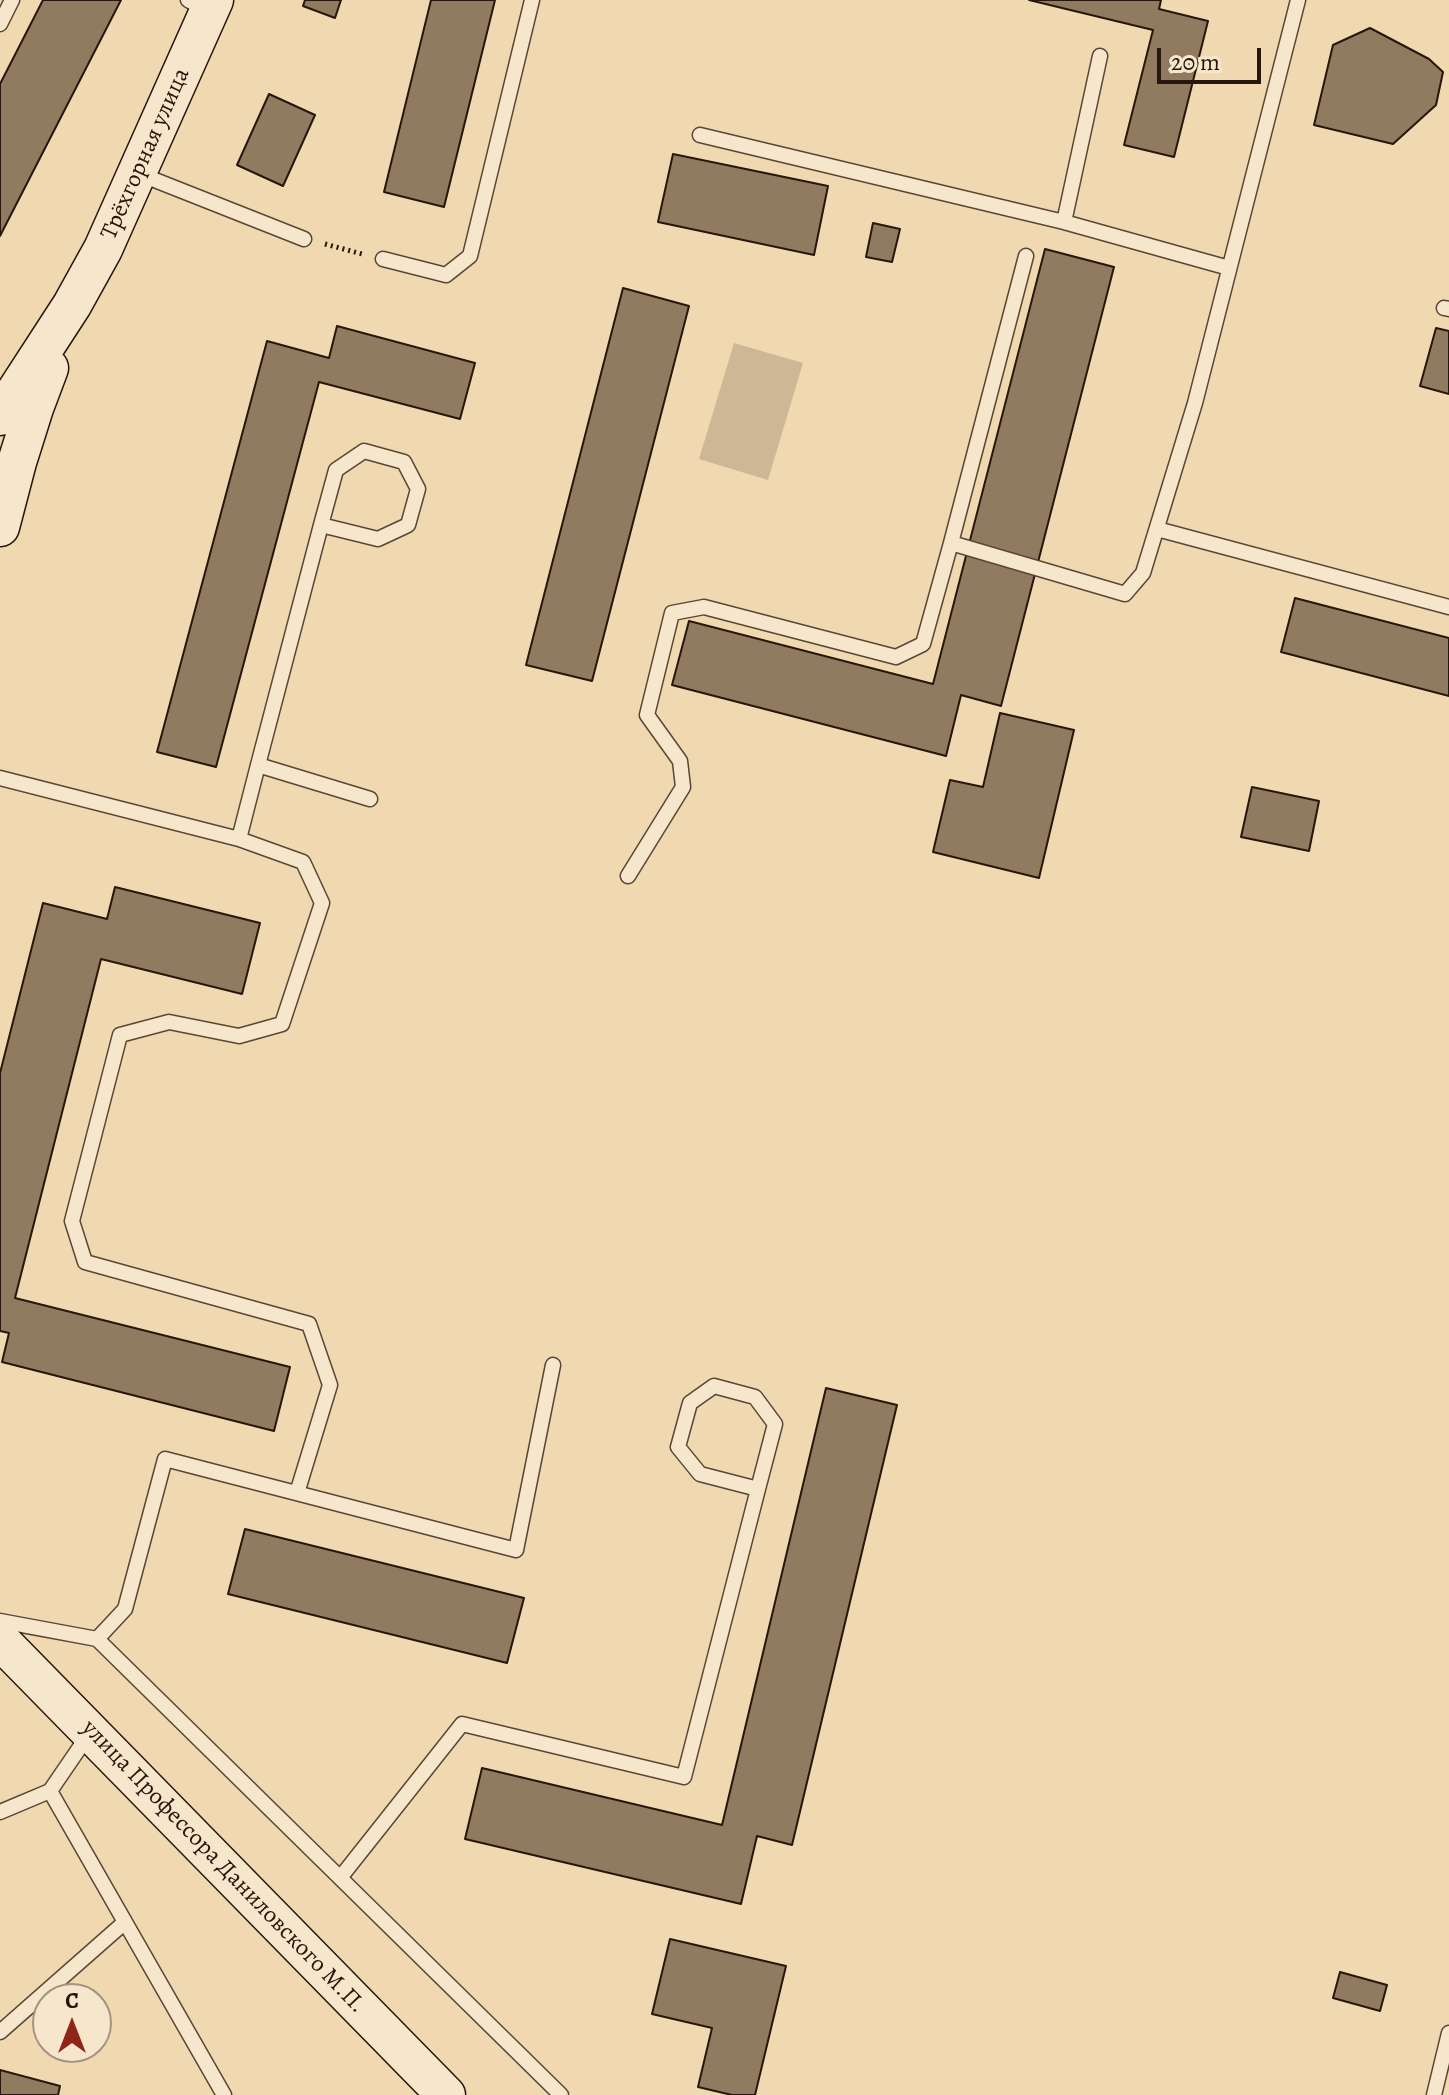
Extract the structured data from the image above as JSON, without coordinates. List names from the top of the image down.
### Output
{
  "streets": {
    "main road": ["Трёхгорная улица", "улица Профессора Даниловского М.П."]
  },
  "scale_bar": "20 m",
  "north": "top"
}
